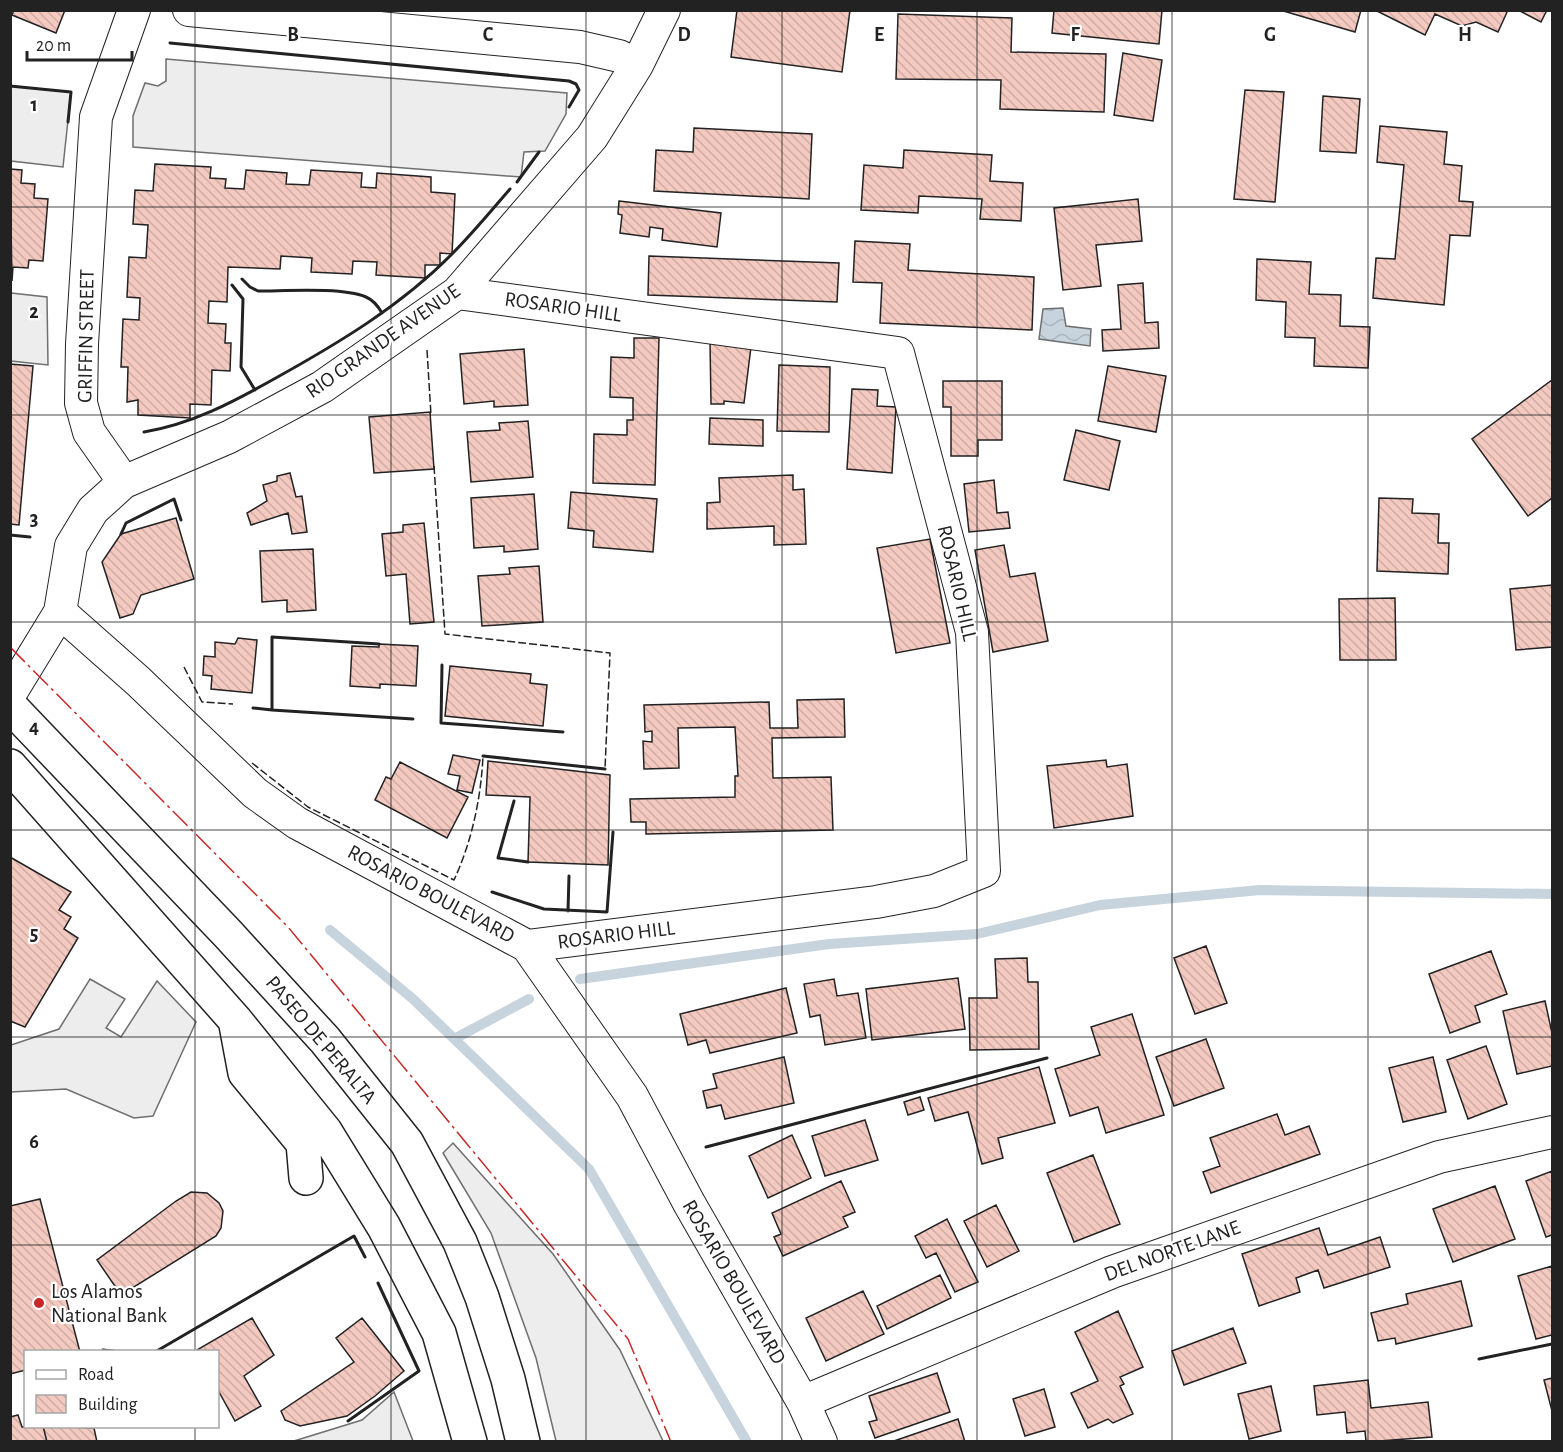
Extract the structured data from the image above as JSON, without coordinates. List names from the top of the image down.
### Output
{
  "streets": {
    "main road": ["PASEO DE PERALTA"],
    "street": [
      "ROSARIO HILL",
      "GRIFFIN STREET",
      "RIO GRANDE AVENUE",
      "ROSARIO BOULEVARD",
      "DEL NORTE LANE"
    ]
  },
  "crossings": [
    ["ROSARIO HILL", "RIO GRANDE AVENUE"],
    ["ROSARIO HILL", "ROSARIO BOULEVARD"],
    ["GRIFFIN STREET", "RIO GRANDE AVENUE"],
    ["ROSARIO BOULEVARD", "DEL NORTE LANE"]
  ],
  "places": ["Los Alamos National Bank"],
  "legend": ["Road", "Building"],
  "scale_bar": "20 m",
  "grid": {
    "columns": [
      "B",
      "C",
      "D",
      "E",
      "F",
      "G",
      "H"
    ],
    "rows": [
      "1",
      "2",
      "3",
      "4",
      "5",
      "6"
    ]
  }
}
